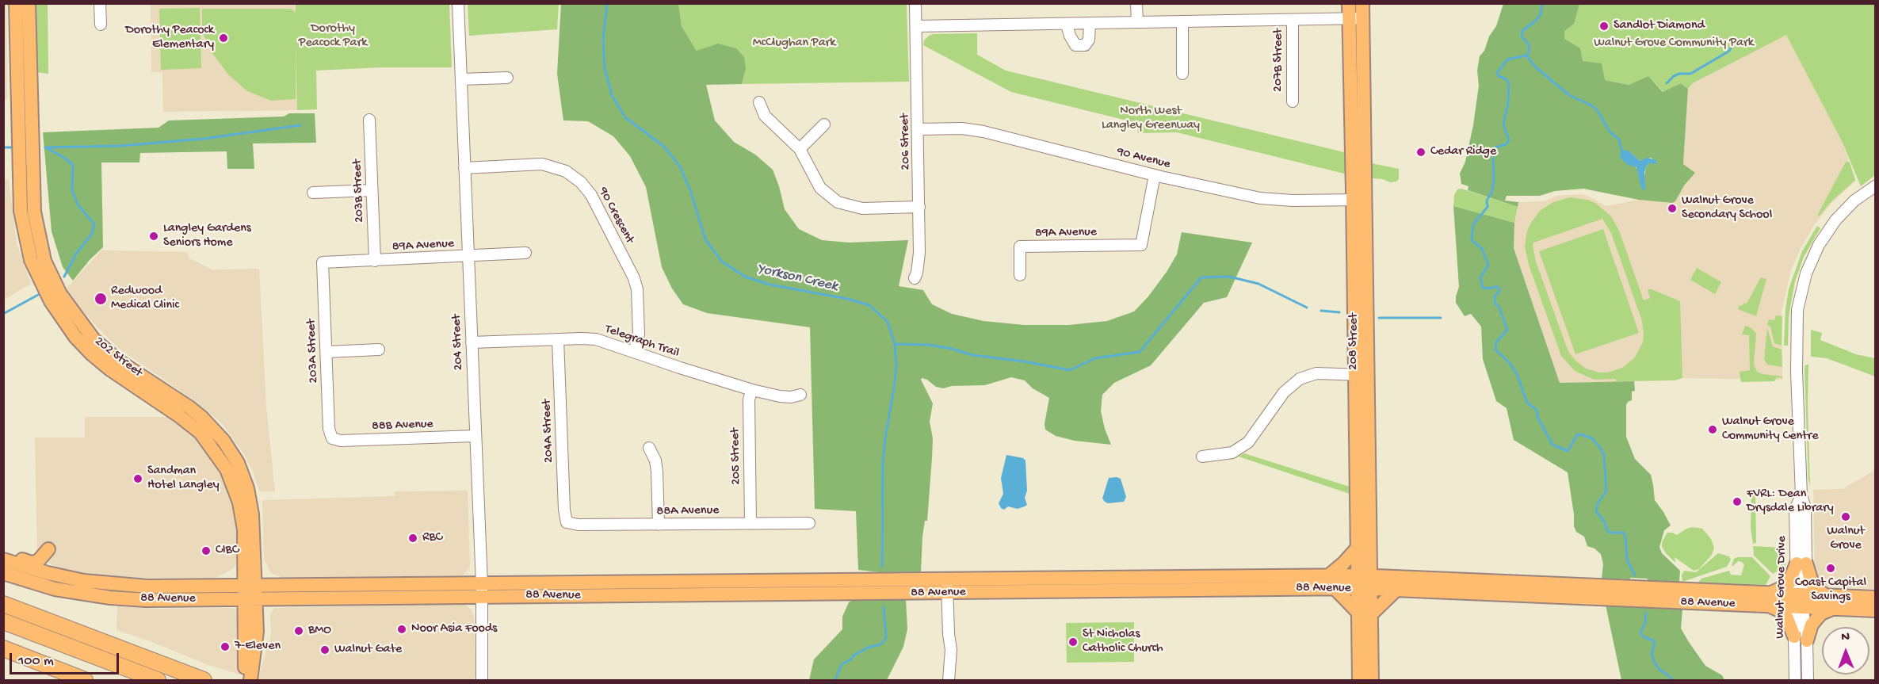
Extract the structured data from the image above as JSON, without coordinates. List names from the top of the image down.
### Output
{
  "streets": {
    "main road": ["208 Street", "202 Street", "88 Avenue"],
    "street": [
      "207B Street",
      "206 Street",
      "90 Avenue",
      "203B Street",
      "90 Crescent",
      "89A Avenue",
      "Telegraph Trail",
      "204 Street",
      "203A Street",
      "88B Avenue",
      "204A Street",
      "205 Street",
      "88A Avenue",
      "Walnut Grove Drive"
    ]
  },
  "crossings": [
    ["206 Street", "90 Avenue"],
    ["90 Avenue", "89A Avenue"],
    ["90 Avenue", "208 Street"],
    ["203B Street", "89A Avenue"],
    ["90 Crescent", "Telegraph Trail"],
    ["90 Crescent", "204 Street"],
    ["89A Avenue", "204 Street"],
    ["89A Avenue", "203A Street"],
    ["Telegraph Trail", "204 Street"],
    ["Telegraph Trail", "204A Street"],
    ["Telegraph Trail", "205 Street"],
    ["208 Street", "88 Avenue"],
    ["204 Street", "88B Avenue"],
    ["204 Street", "88 Avenue"],
    ["203A Street", "88B Avenue"],
    ["202 Street", "88 Avenue"],
    ["204A Street", "88A Avenue"],
    ["205 Street", "88A Avenue"],
    ["Walnut Grove Drive", "88 Avenue"]
  ],
  "water": ["Yorkson Creek"],
  "parks": [
    "Dorothy Peacock Park",
    "McClughan Park",
    "Walnut Grove Community Park",
    "North West Langley Greenway"
  ],
  "places": [
    "Sandlot Diamond",
    "Dorothy Peacock Elementary",
    "Cedar Ridge",
    "Walnut Grove Secondary School",
    "Langley Gardens Seniors Home",
    "Redwood Medical Clinic",
    "Walnut Grove Community Centre",
    "Sandman Hotel Langley",
    "FVRL: Dean Drysdale Library",
    "Walnut Grove",
    "RBC",
    "CIBC",
    "Coast Capital Savings",
    "Noor Asia Foods",
    "BMO",
    "St Nicholas Catholic Church",
    "7-Eleven",
    "Walnut Gate"
  ],
  "scale_bar": "100 m",
  "north": "top"
}
